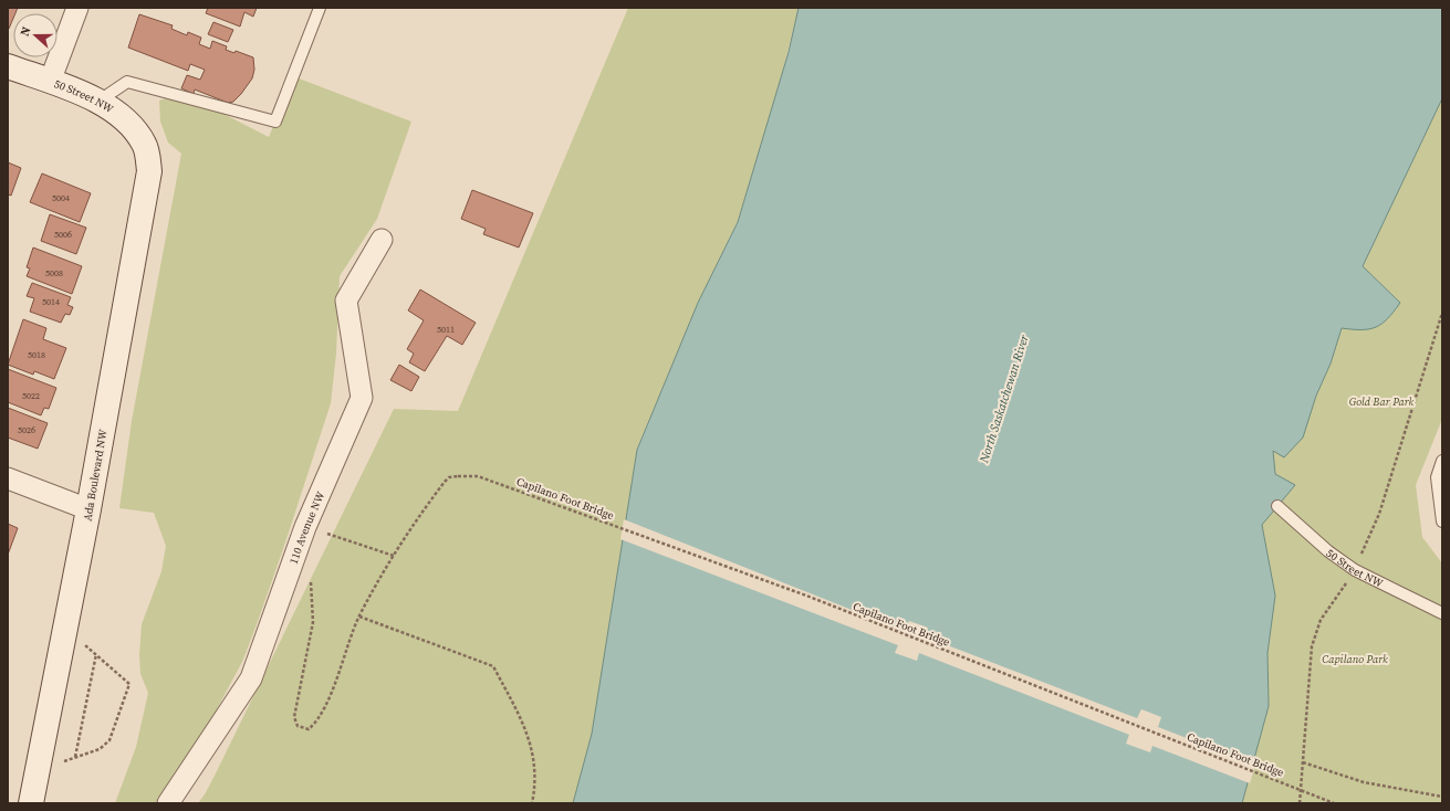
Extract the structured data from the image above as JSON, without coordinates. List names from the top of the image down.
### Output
{
  "streets": {
    "street": ["50 Street NW", "Ada Boulevard NW", "110 Avenue NW"],
    "path": ["Capilano Foot Bridge"]
  },
  "crossings": [
    ["50 Street NW", "Ada Boulevard NW"]
  ],
  "water": ["North Saskatchewan River"],
  "parks": ["Gold Bar Park", "Capilano Park"],
  "house_numbers": [
    "5004",
    "5006",
    "5008",
    "5014",
    "5011",
    "5018",
    "5022",
    "5026"
  ],
  "north": "left"
}
